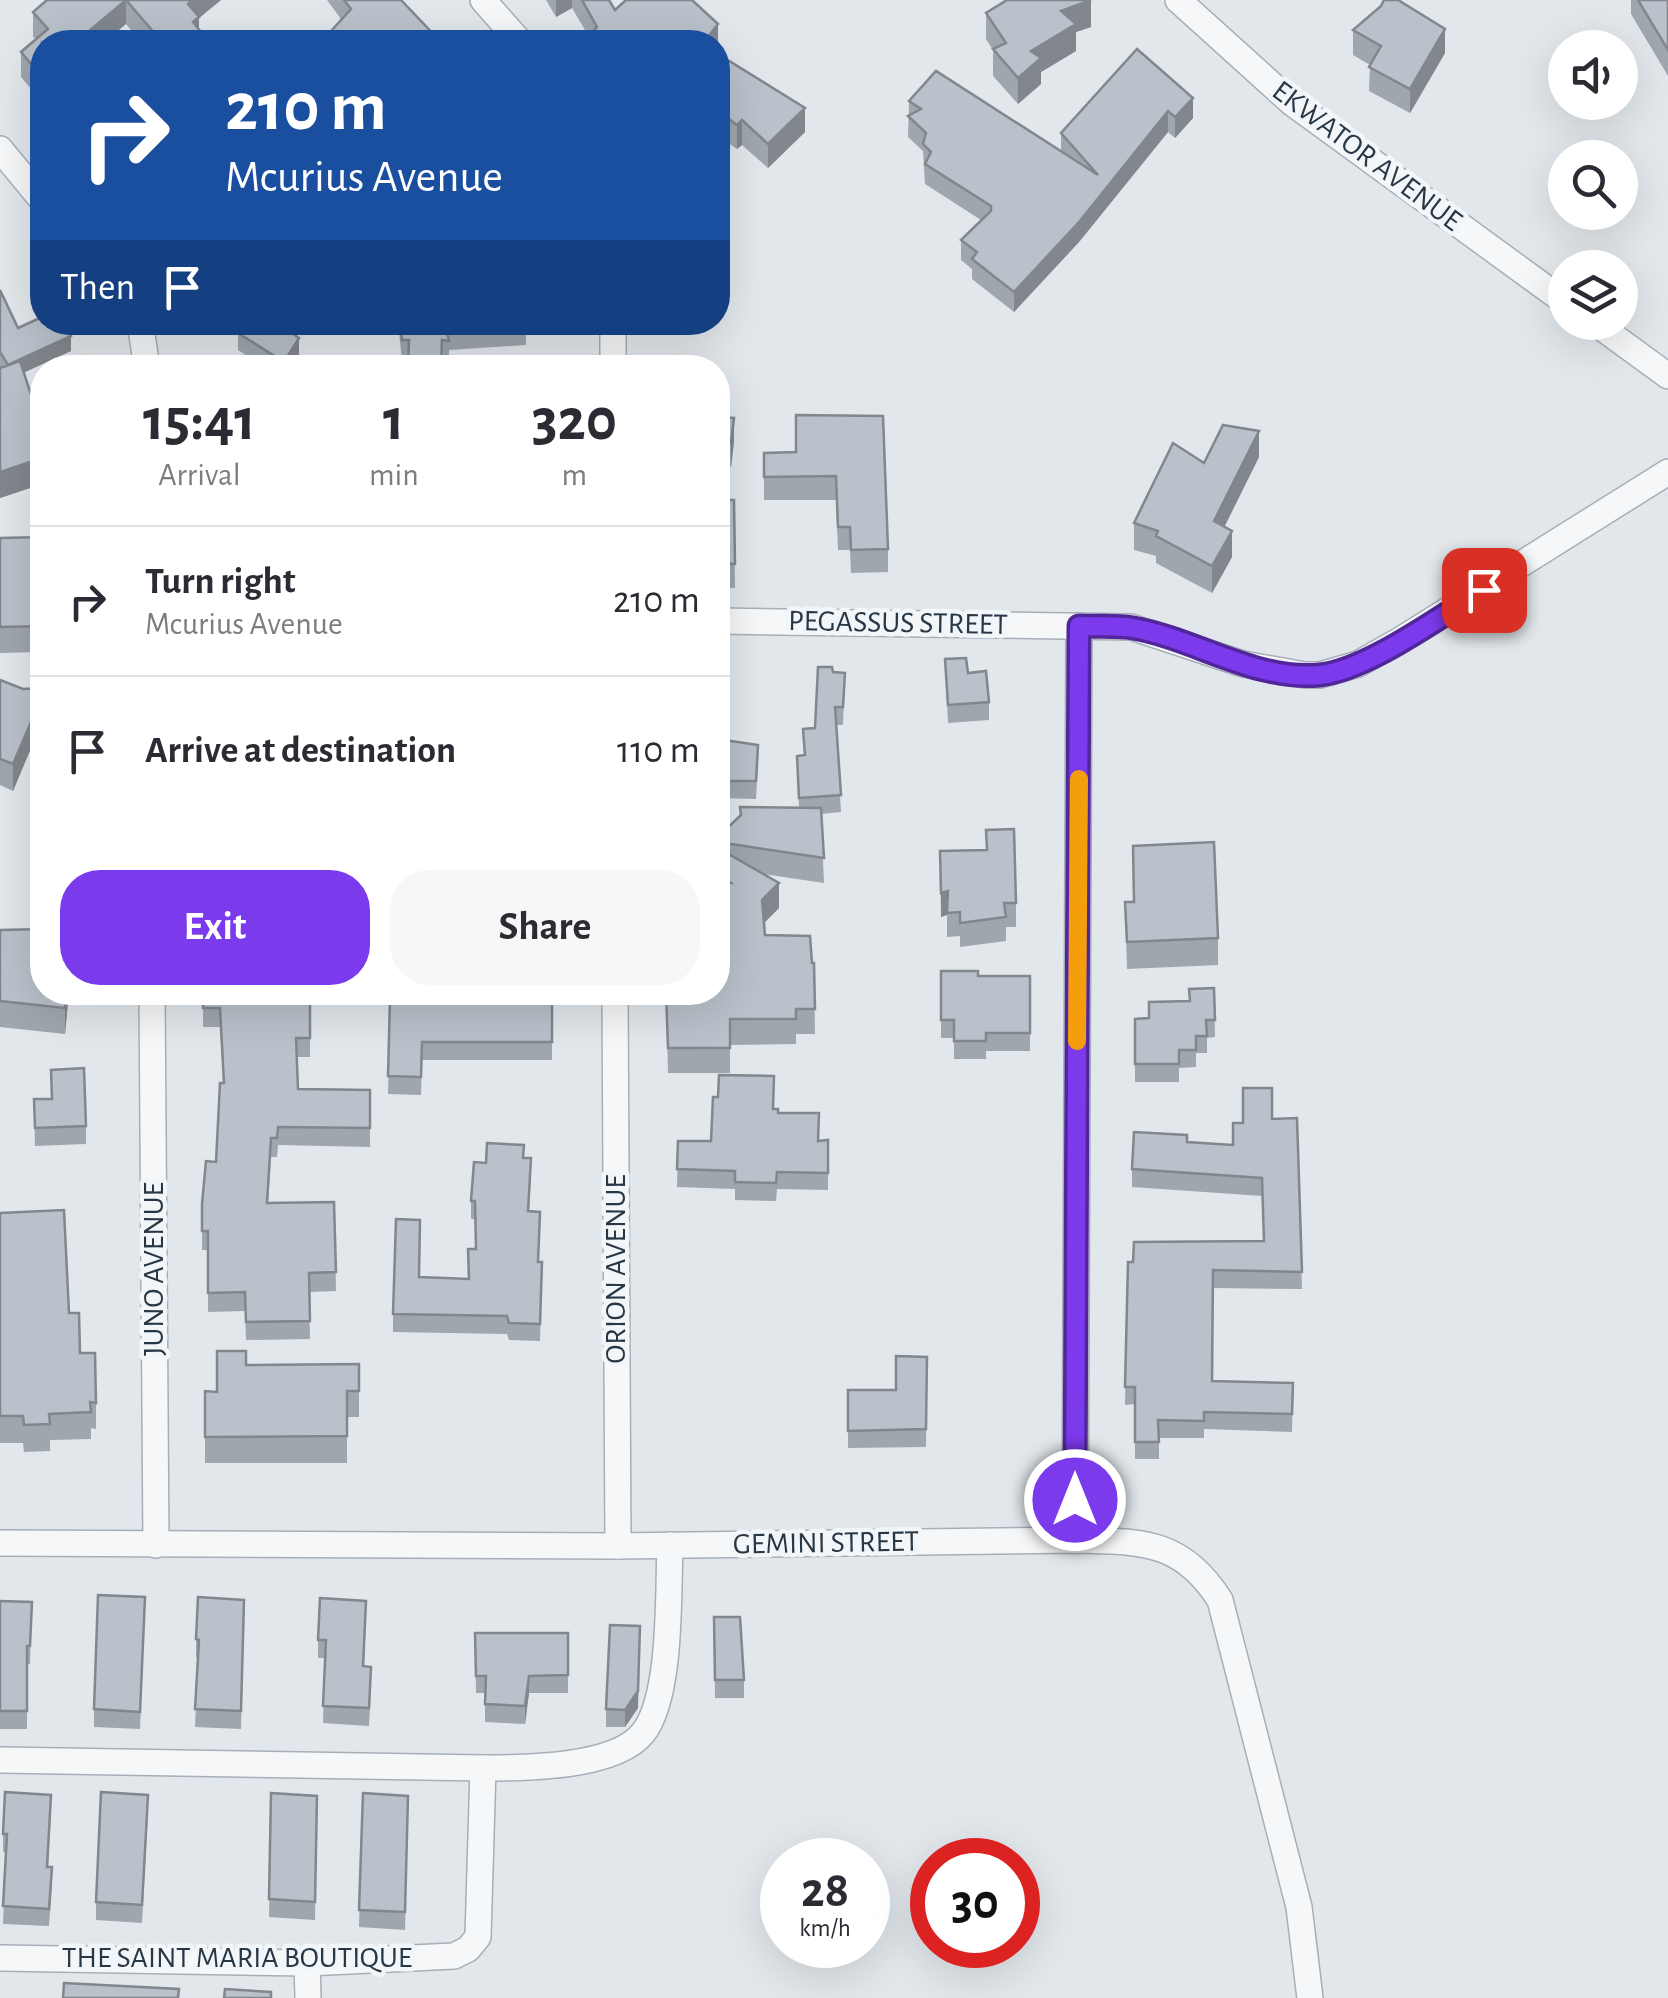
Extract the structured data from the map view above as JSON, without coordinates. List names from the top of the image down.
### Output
{
  "streets": {
    "street": [
      "EKWATOR AVENUE",
      "PEGASSUS STREET",
      "JUNO AVENUE",
      "ORION AVENUE",
      "GEMINI STREET",
      "THE SAINT MARIA BOUTIQUE"
    ]
  },
  "crossings": [
    ["JUNO AVENUE", "GEMINI STREET"],
    ["ORION AVENUE", "GEMINI STREET"]
  ],
  "page": {
    "turn": ["210 m", "Mcurius Avenue"],
    "then": "Then",
    "eta": [
      "15:41",
      "Arrival",
      "1",
      "min",
      "320",
      "m"
    ],
    "list": [
      {
        "name": "Turn right",
        "note": "Mcurius Avenue",
        "value": "210 m"
      },
      {
        "name": "Arrive at destination",
        "value": "110 m"
      }
    ],
    "buttons": ["Exit", "Share"],
    "speed": "28 km/h",
    "limit": "30"
  }
}
